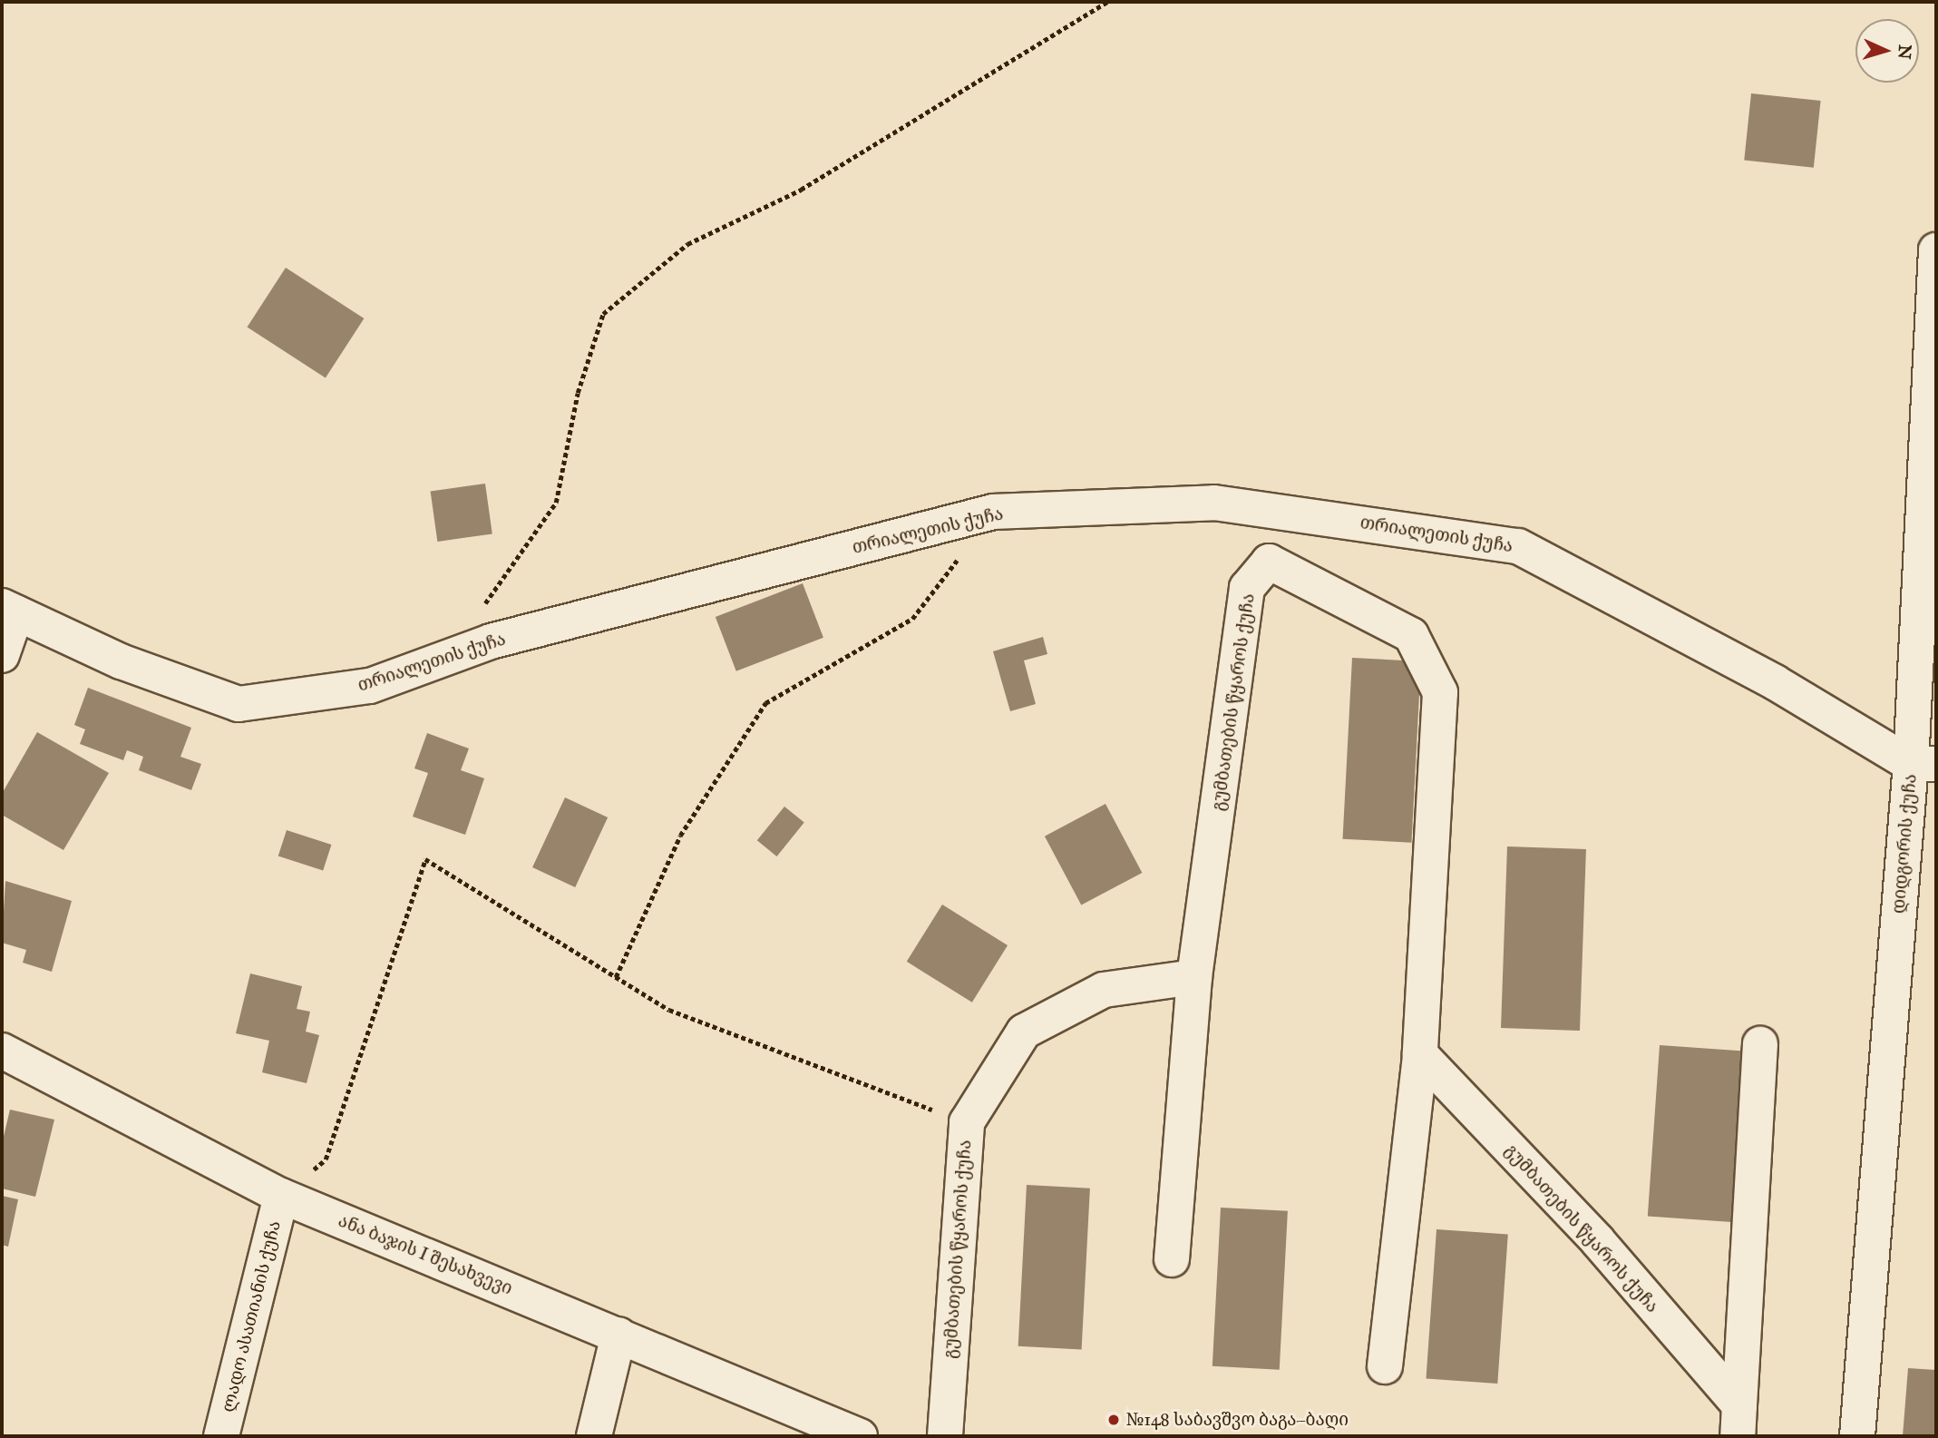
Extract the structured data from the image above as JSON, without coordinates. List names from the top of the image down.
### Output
{
  "streets": {
    "street": [
      "თრიალეთის ქუჩა",
      "გუმბათების წყაროს ქუჩა",
      "დიდგორის ქუჩა",
      "ანა ბაჯის I შესახვევი",
      "ლადო ასათიანის ქუჩა"
    ]
  },
  "crossings": [
    ["თრიალეთის ქუჩა", "დიდგორის ქუჩა"],
    ["ანა ბაჯის I შესახვევი", "ლადო ასათიანის ქუჩა"]
  ],
  "places": ["№148 საბავშვო ბაგა–ბაღი"],
  "north": "right"
}
